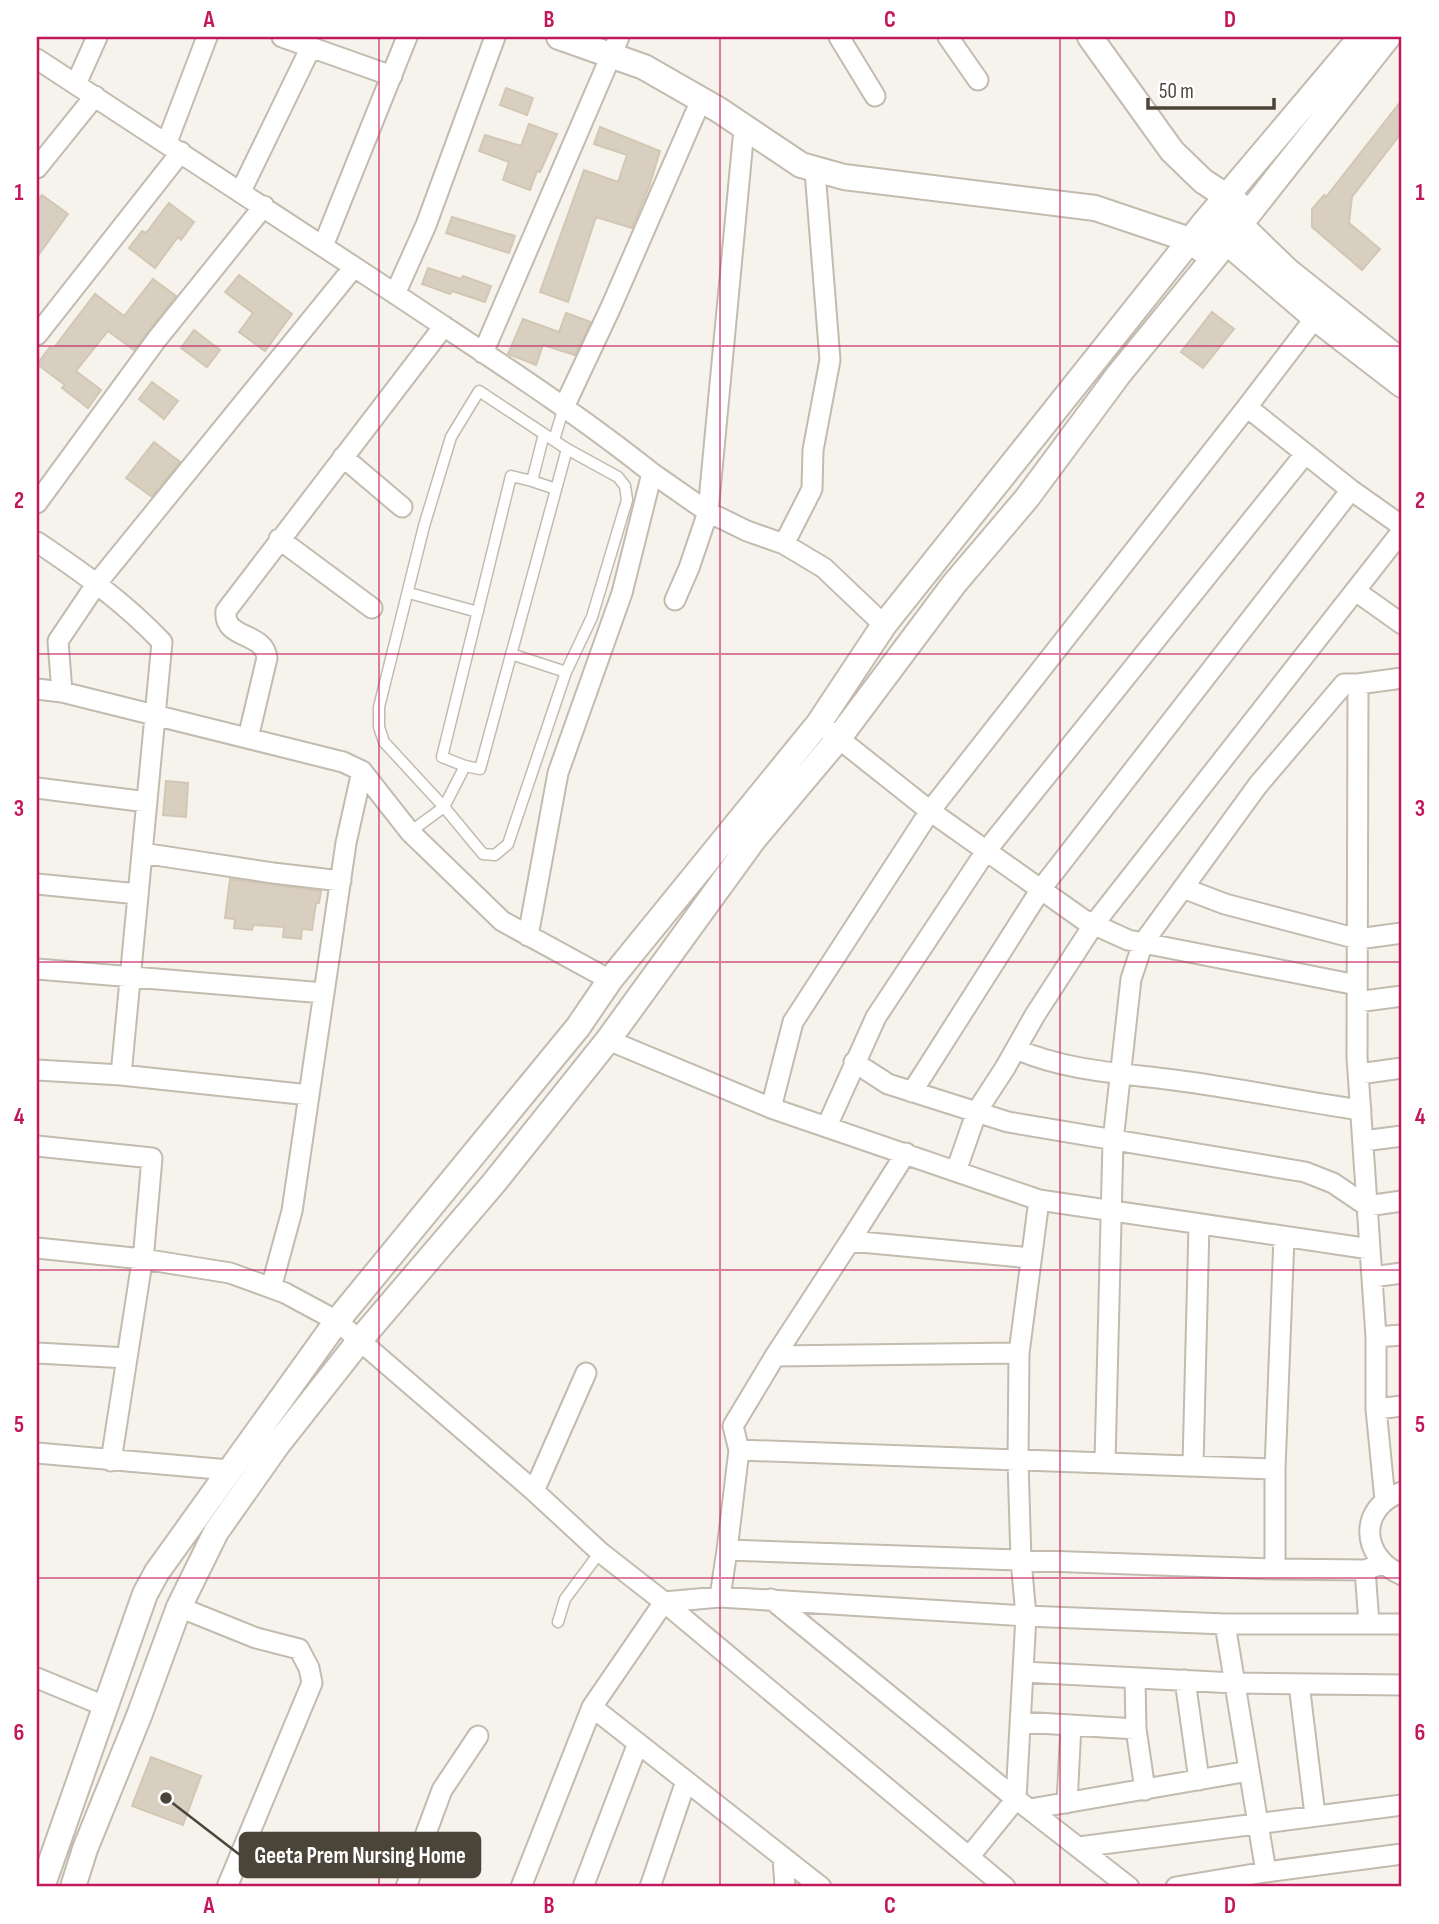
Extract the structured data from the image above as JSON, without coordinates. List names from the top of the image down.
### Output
{
  "places": ["Geeta Prem Nursing Home"],
  "scale_bar": "50 m",
  "grid": {
    "columns": [
      "A",
      "B",
      "C",
      "D"
    ],
    "rows": [
      "1",
      "2",
      "3",
      "4",
      "5",
      "6"
    ]
  }
}
